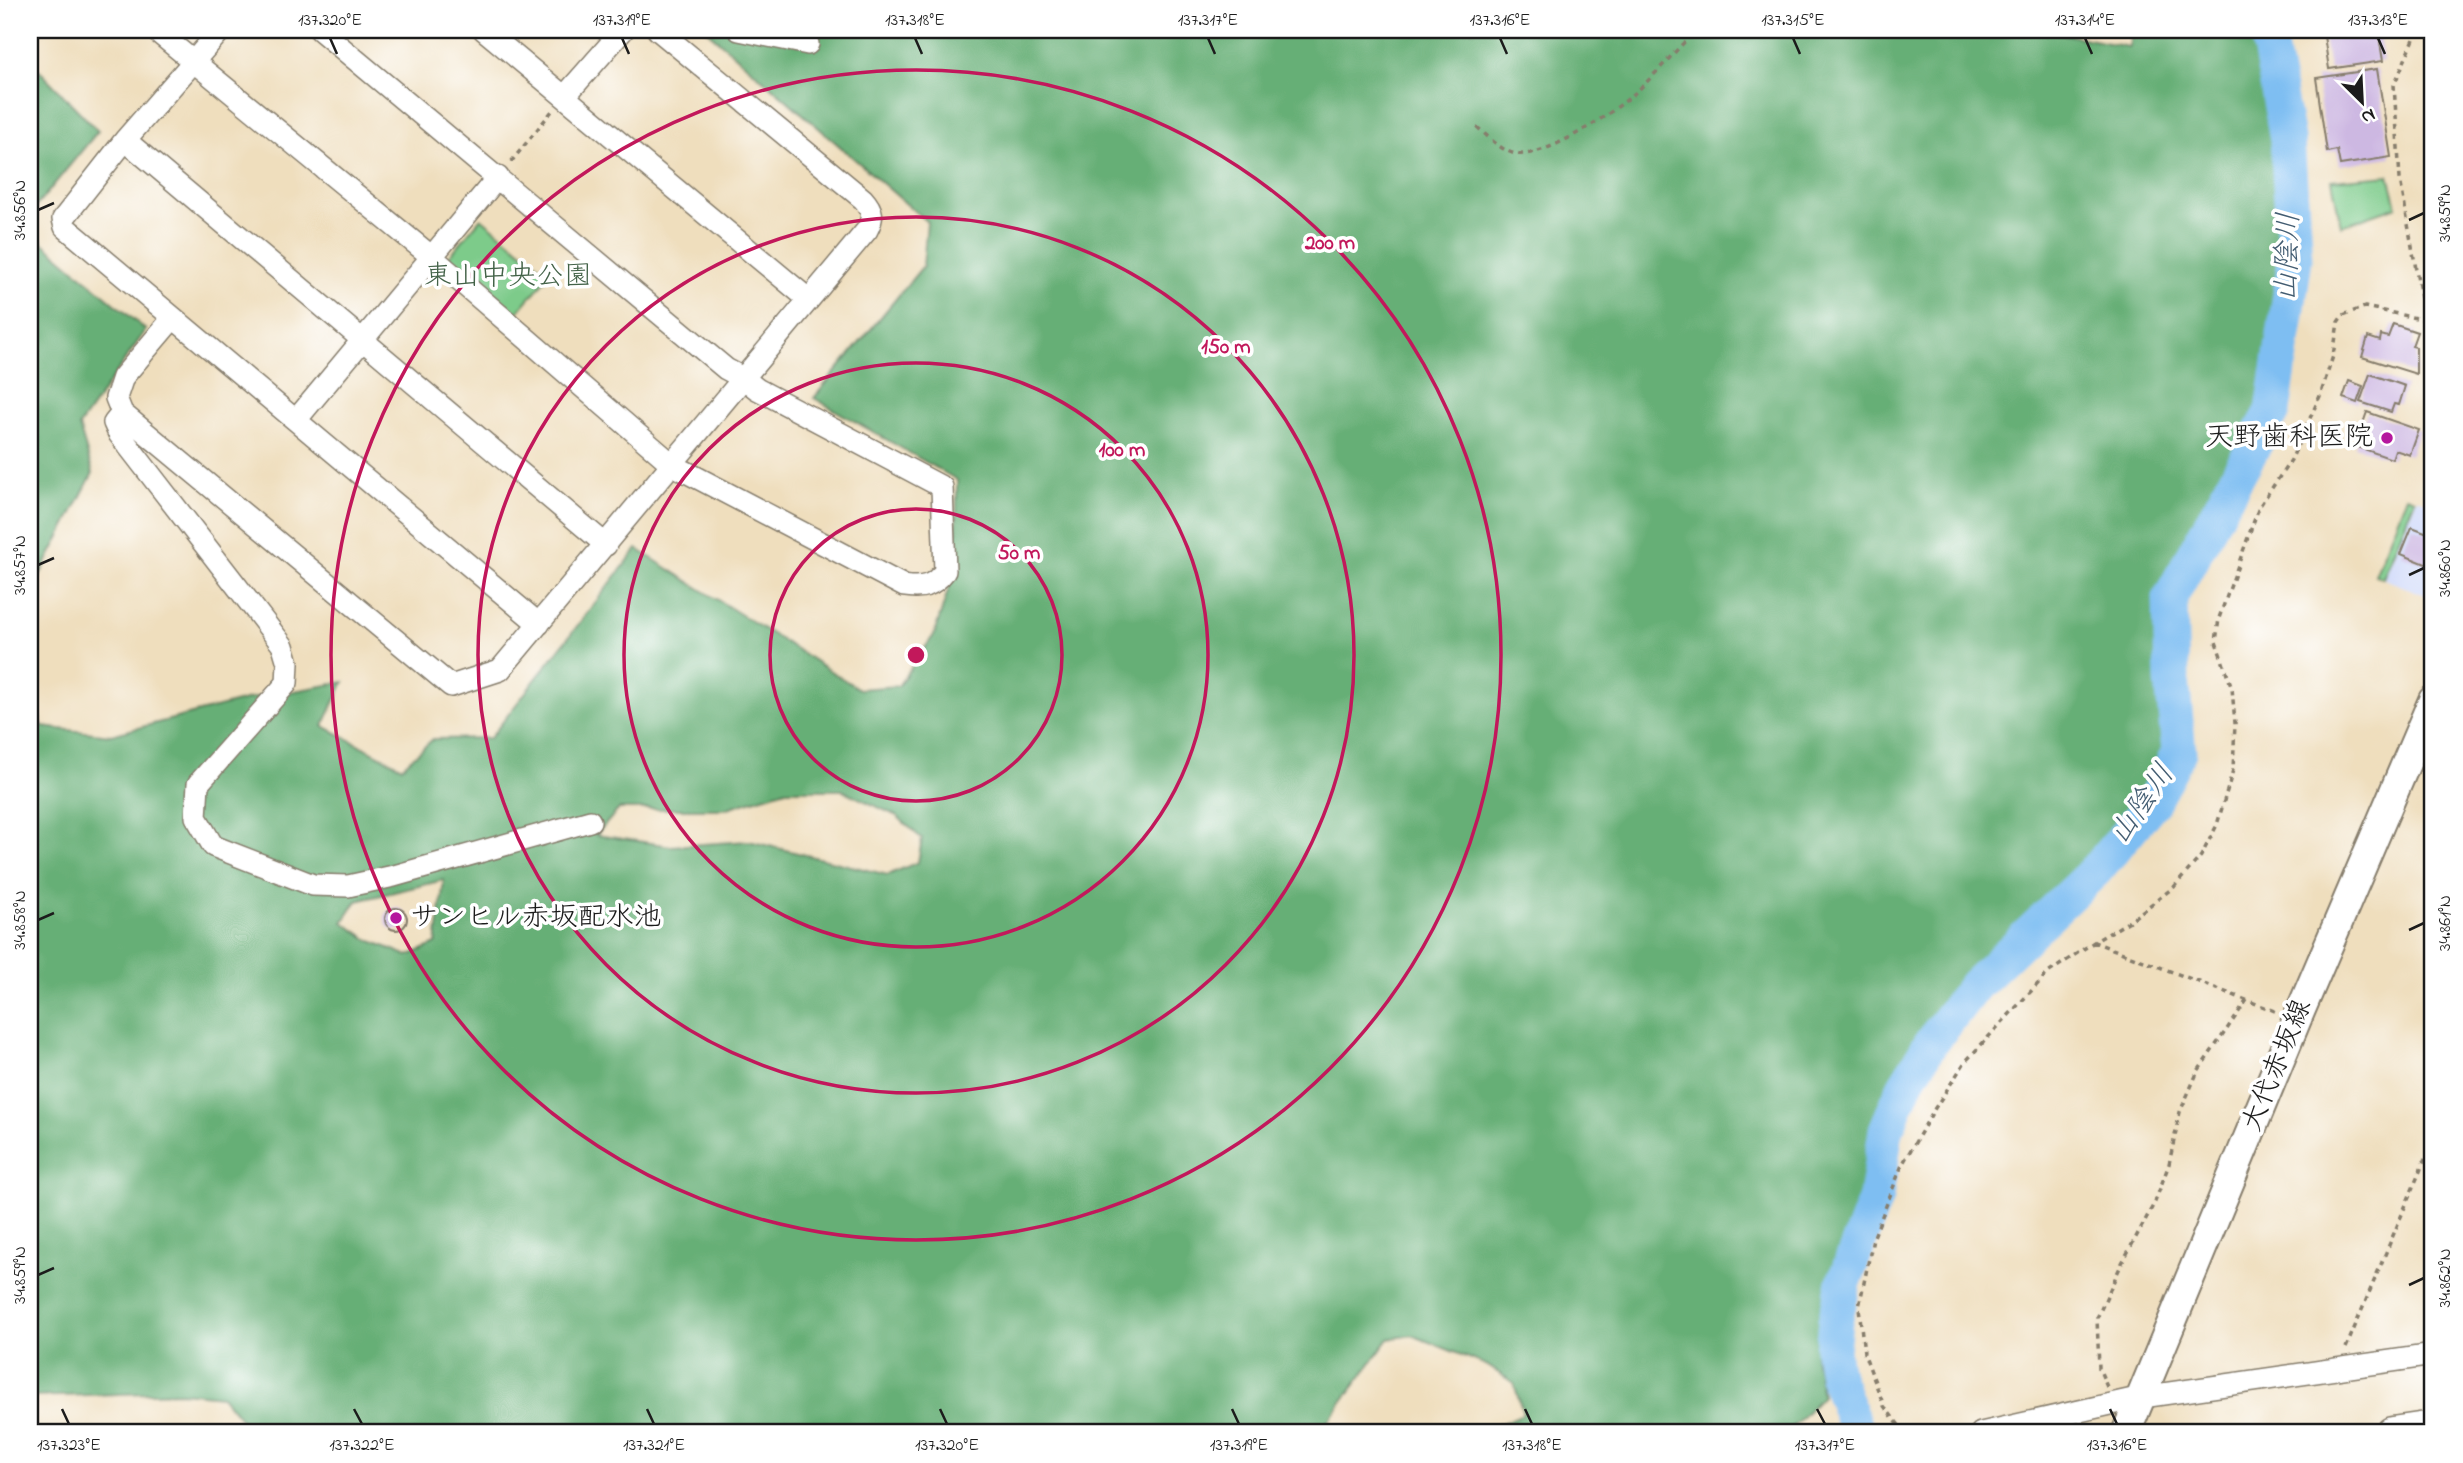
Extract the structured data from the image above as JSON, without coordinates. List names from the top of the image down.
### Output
{
  "streets": {
    "main road": ["大代赤坂線"]
  },
  "water": ["山陰川"],
  "parks": ["東山中央公園"],
  "places": ["天野歯科医院", "サンヒル赤坂配水池"],
  "north": "bottom right",
  "coordinates": [
    "137.320°E",
    "137.319°E",
    "137.318°E",
    "137.317°E",
    "137.316°E",
    "137.315°E",
    "137.314°E",
    "137.313°E",
    "34.856°N",
    "34.859°N",
    "34.857°N",
    "34.860°N",
    "34.858°N",
    "34.861°N",
    "34.862°N",
    "137.323°E",
    "137.322°E",
    "137.321°E"
  ],
  "rings": [
    "200 m",
    "150 m",
    "100 m",
    "50 m"
  ]
}
